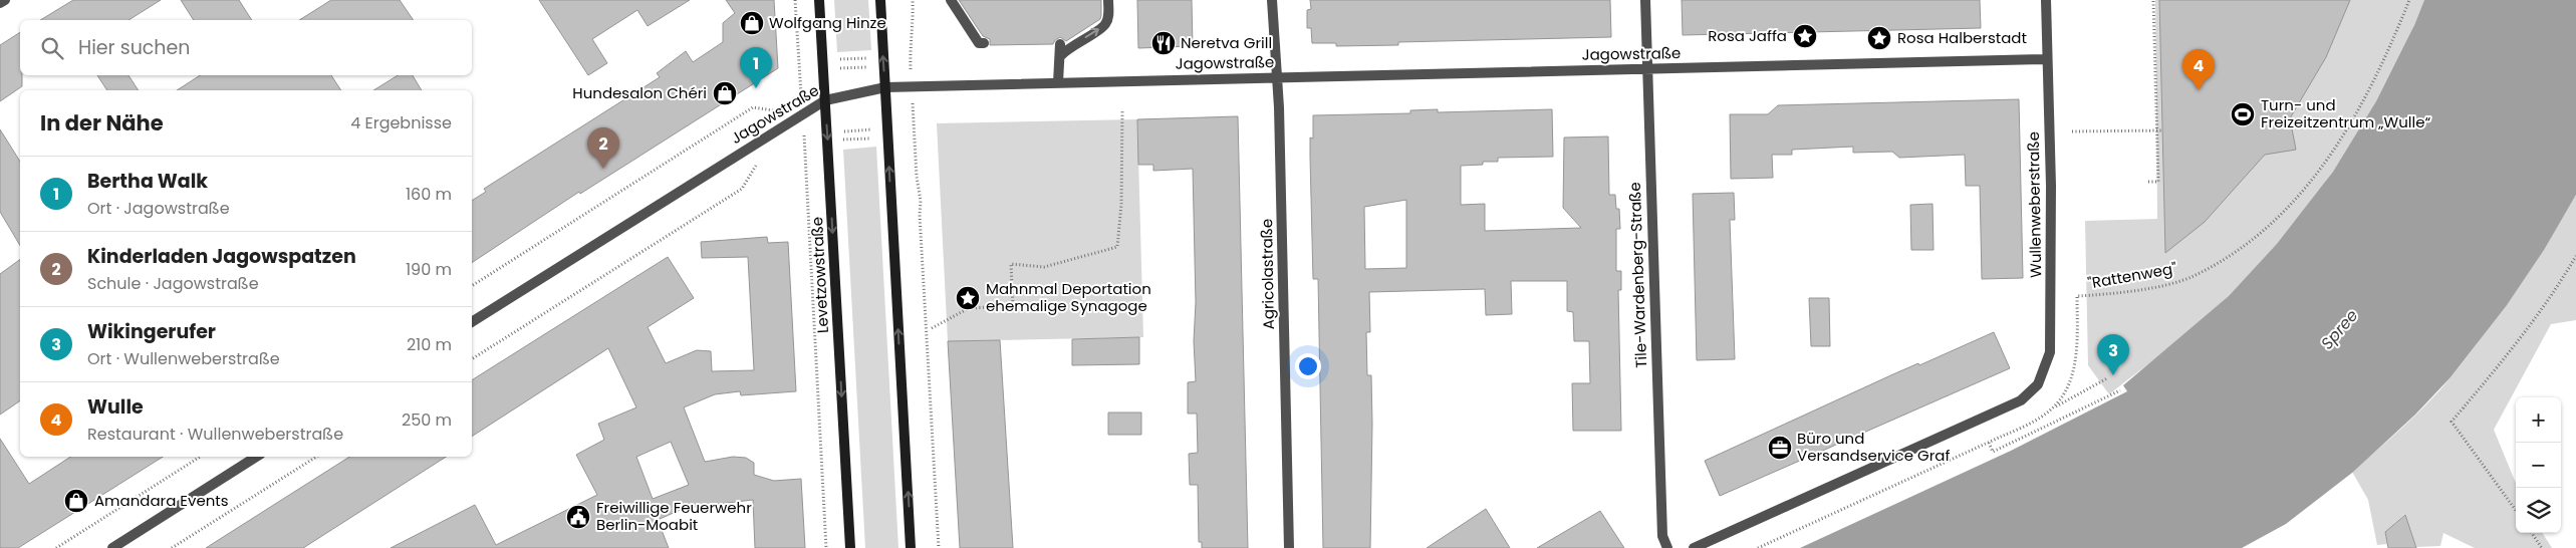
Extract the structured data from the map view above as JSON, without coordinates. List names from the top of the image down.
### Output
{
  "streets": {
    "main road": ["Levetzowstraße"],
    "street": [
      "Jagowstraße",
      "Wullenweberstraße",
      "Agricolastraße",
      "Tile-Wardenberg-Straße"
    ],
    "path": ["\"Rattenweg\""]
  },
  "crossings": [
    ["Jagowstraße", "Wullenweberstraße"],
    ["Jagowstraße", "Agricolastraße"],
    ["Jagowstraße", "Levetzowstraße"],
    ["Jagowstraße", "Tile-Wardenberg-Straße"]
  ],
  "water": ["Spree"],
  "places": {
    "shop": ["Wolfgang Hinze", "Hundesalon Chéri", "Amandara Events"],
    "place": ["Rosa Jaffa", "Rosa Halberstadt", "Mahnmal Deportation ehemalige Synagoge"],
    "restaurant": ["Neretva Grill"],
    "sports": ["Turn- und Freizeitzentrum „Wulle“"],
    "office": ["Büro und Versandservice Graf"],
    "public building": ["Freiwillige Feuerwehr Berlin-Moabit"]
  },
  "page": {
    "search": "Hier suchen",
    "pins": [
      "1",
      "4",
      "2",
      "3"
    ],
    "heading": ["In der Nähe", "4 Ergebnisse"],
    "list": [
      {
        "mark": "1",
        "name": "Bertha Walk",
        "note": "Ort · Jagowstraße",
        "value": "160 m"
      },
      {
        "mark": "2",
        "name": "Kinderladen Jagowspatzen",
        "note": "Schule · Jagowstraße",
        "value": "190 m"
      },
      {
        "mark": "3",
        "name": "Wikingerufer",
        "note": "Ort · Wullenweberstraße",
        "value": "210 m"
      },
      {
        "mark": "4",
        "name": "Wulle",
        "note": "Restaurant · Wullenweberstraße",
        "value": "250 m"
      }
    ],
    "map_buttons": ["+", "−"]
  }
}
